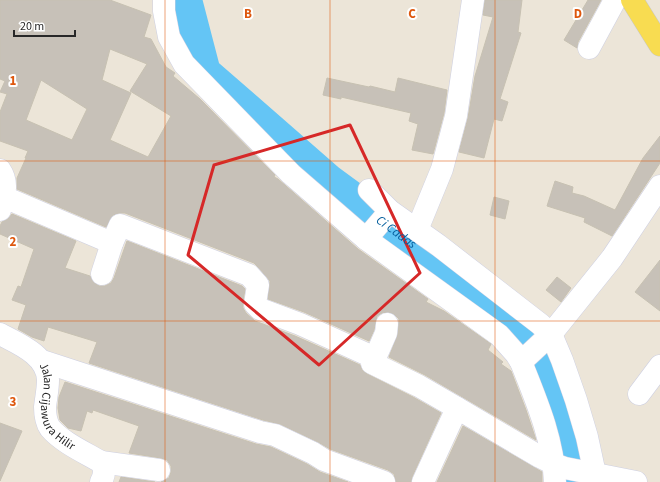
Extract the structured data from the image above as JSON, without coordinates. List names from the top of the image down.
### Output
{
  "streets": {
    "street": ["Jalan Cijawura Hilir"]
  },
  "water": ["Ci Cadas"],
  "scale_bar": "20 m",
  "grid": {
    "columns": ["B", "C", "D"],
    "rows": ["1", "2", "3"]
  }
}
